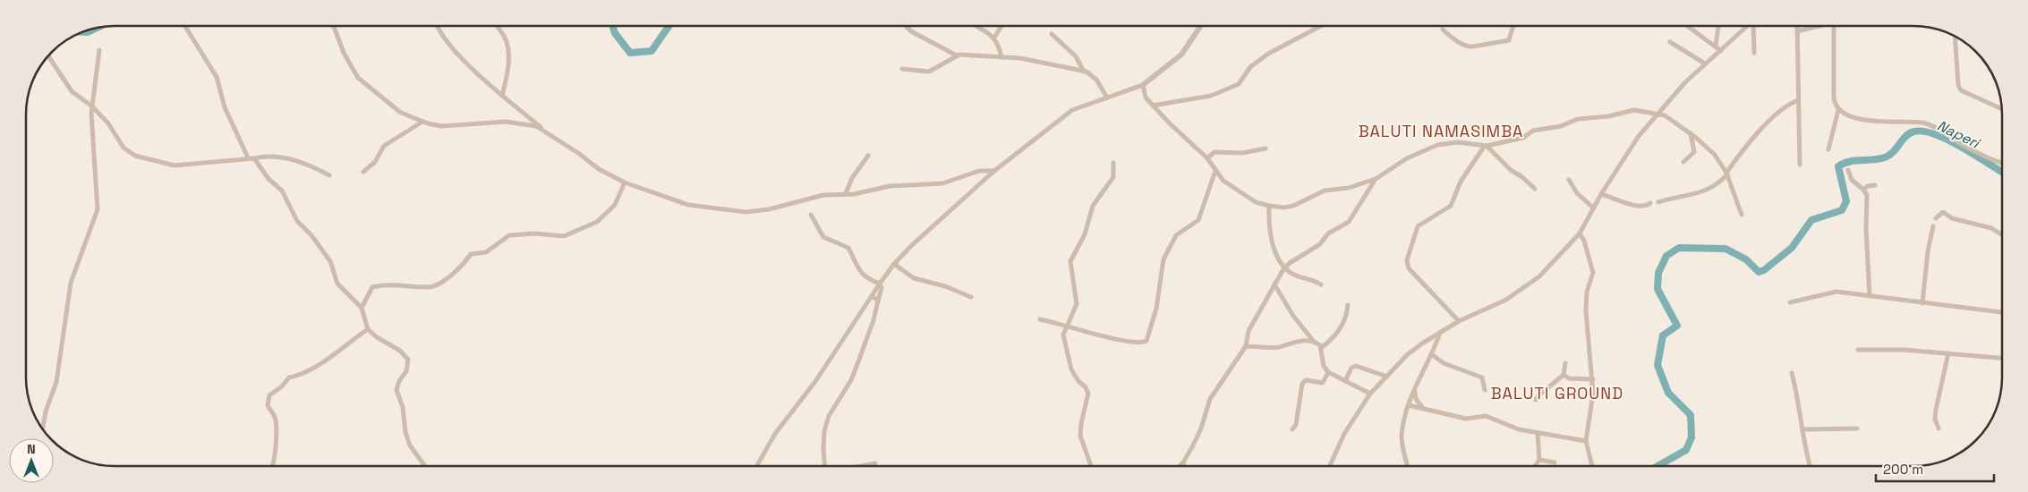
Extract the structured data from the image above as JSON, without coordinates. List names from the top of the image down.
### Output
{
  "districts": ["BALUTI NAMASIMBA", "BALUTI GROUND"],
  "water": ["Naperi"],
  "scale_bar": "200 m",
  "north": "top"
}
